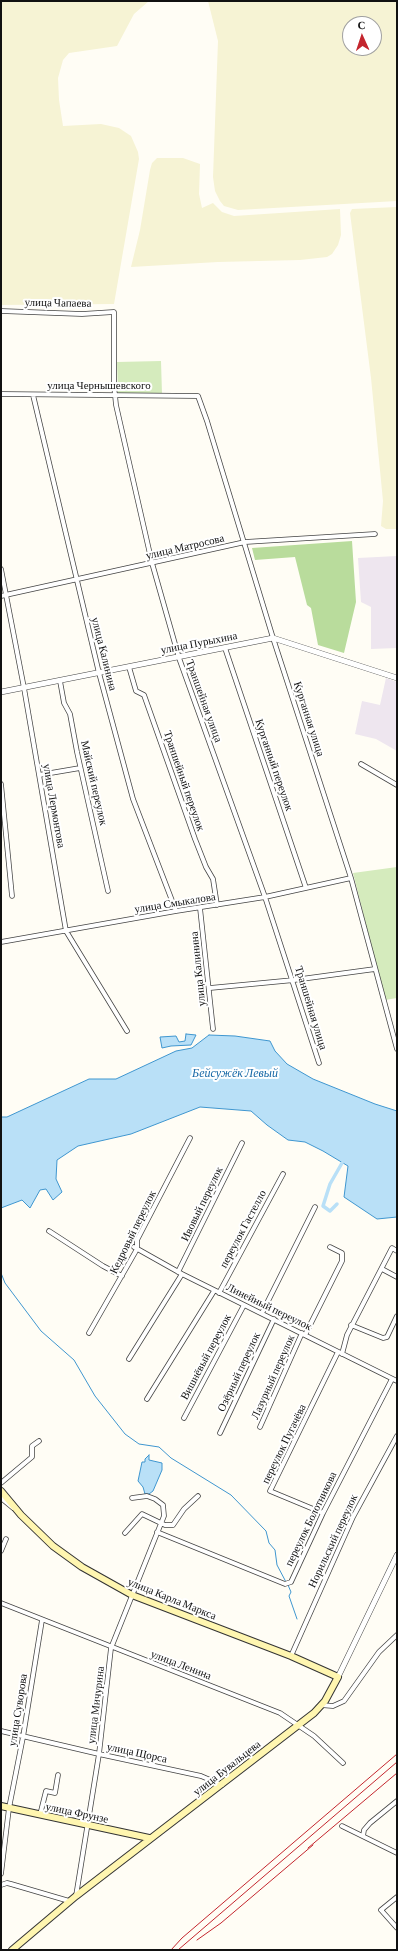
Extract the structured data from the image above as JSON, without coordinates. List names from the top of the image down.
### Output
{
  "streets": {
    "main road": ["улица Карла Маркса", "улица Бувальцева", "улица Фрунзе"],
    "street": [
      "улица Чапаева",
      "улица Чернышевского",
      "улица Матросова",
      "улица Пурыхина",
      "улица Калинина",
      "Траншейная улица",
      "Курганная улица",
      "Курганный переулок",
      "Траншейный переулок",
      "Майский переулок",
      "улица Лермонтова",
      "улица Смыкалова",
      "Ивовый переулок",
      "переулок Гастелло",
      "Кедровый переулок",
      "Линейный переулок",
      "Вишнёвый переулок",
      "Озёрный переулок",
      "Лазурный переулок",
      "переулок Пугачёва",
      "переулок Болотникова",
      "Норильский переулок",
      "улица Ленина",
      "улица Мичурина",
      "улица Суворова",
      "улица Щорса"
    ]
  },
  "crossings": [
    ["улица Чапаева", "Траншейная улица"],
    ["улица Чернышевского", "улица Калинина"],
    ["улица Чернышевского", "Траншейная улица"],
    ["улица Чернышевского", "Курганная улица"],
    ["улица Матросова", "улица Калинина"],
    ["улица Матросова", "Траншейная улица"],
    ["улица Матросова", "Курганная улица"],
    ["улица Матросова", "улица Лермонтова"],
    ["улица Пурыхина", "улица Калинина"],
    ["улица Пурыхина", "Траншейная улица"],
    ["улица Пурыхина", "Курганная улица"],
    ["улица Пурыхина", "Курганный переулок"],
    ["улица Пурыхина", "Траншейный переулок"],
    ["улица Пурыхина", "Майский переулок"],
    ["улица Пурыхина", "улица Лермонтова"],
    ["улица Калинина", "улица Смыкалова"],
    ["Траншейная улица", "улица Смыкалова"],
    ["Курганная улица", "улица Смыкалова"],
    ["Курганный переулок", "улица Смыкалова"],
    ["Траншейный переулок", "улица Смыкалова"],
    ["улица Лермонтова", "улица Смыкалова"],
    ["Ивовый переулок", "Линейный переулок"],
    ["переулок Гастелло", "Линейный переулок"],
    ["Кедровый переулок", "Линейный переулок"],
    ["Линейный переулок", "Вишнёвый переулок"],
    ["Линейный переулок", "Озёрный переулок"],
    ["Линейный переулок", "Лазурный переулок"],
    ["Линейный переулок", "переулок Пугачёва"],
    ["Линейный переулок", "переулок Болотникова"],
    ["переулок Пугачёва", "переулок Болотникова"],
    ["переулок Болотникова", "улица Мичурина"],
    ["Норильский переулок", "улица Карла Маркса"],
    ["улица Карла Маркса", "улица Мичурина"],
    ["улица Карла Маркса", "улица Бувальцева"],
    ["улица Ленина", "улица Мичурина"],
    ["улица Ленина", "улица Суворова"],
    ["улица Ленина", "улица Бувальцева"],
    ["улица Мичурина", "улица Щорса"],
    ["улица Мичурина", "улица Бувальцева"],
    ["улица Мичурина", "улица Фрунзе"],
    ["улица Суворова", "улица Щорса"],
    ["улица Суворова", "улица Фрунзе"],
    ["улица Щорса", "улица Бувальцева"],
    ["улица Бувальцева", "улица Фрунзе"]
  ],
  "water": ["Бейсужёк Левый"],
  "north": "top"
}
